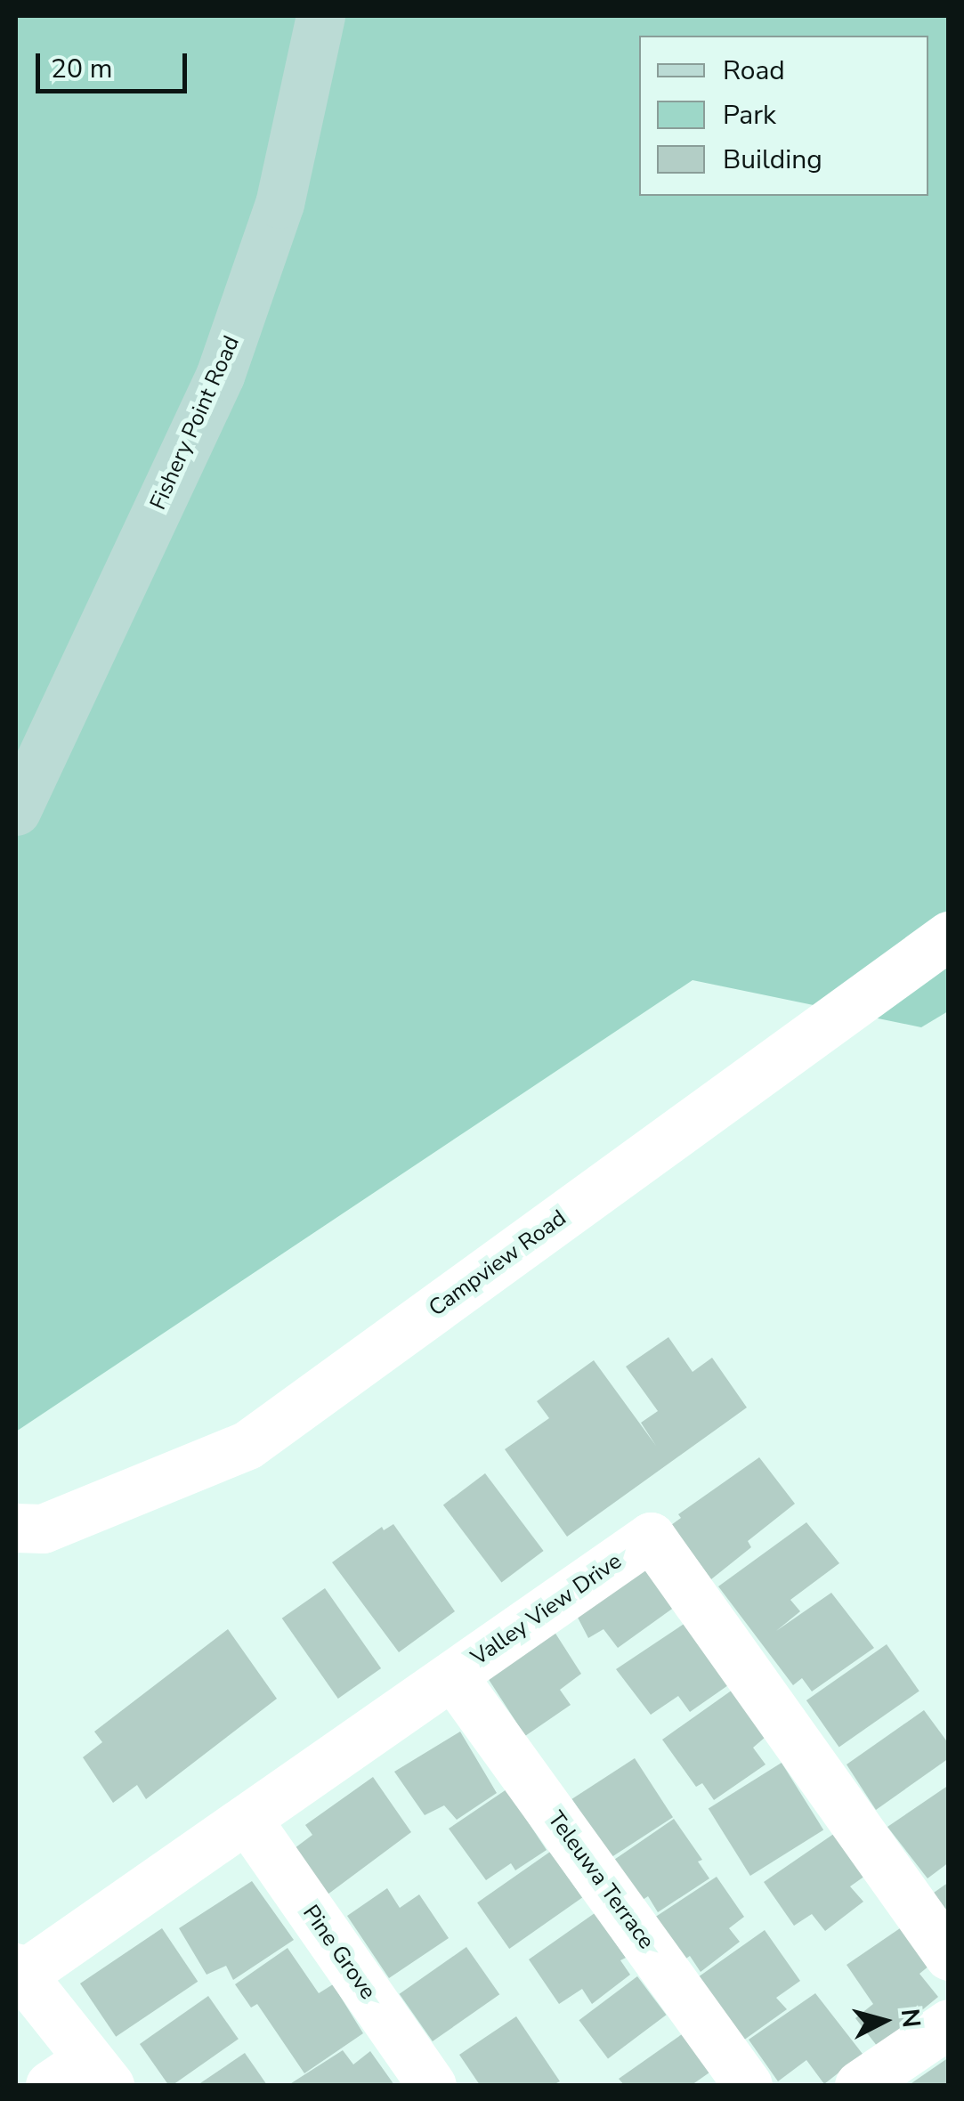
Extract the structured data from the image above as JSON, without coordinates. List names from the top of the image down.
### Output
{
  "streets": {
    "main road": ["Fishery Point Road"],
    "street": [
      "Campview Road",
      "Valley View Drive",
      "Teleuwa Terrace",
      "Pine Grove"
    ]
  },
  "crossings": [
    ["Valley View Drive", "Teleuwa Terrace"],
    ["Valley View Drive", "Pine Grove"]
  ],
  "legend": ["Road", "Park", "Building"],
  "scale_bar": "20 m",
  "north": "right"
}
